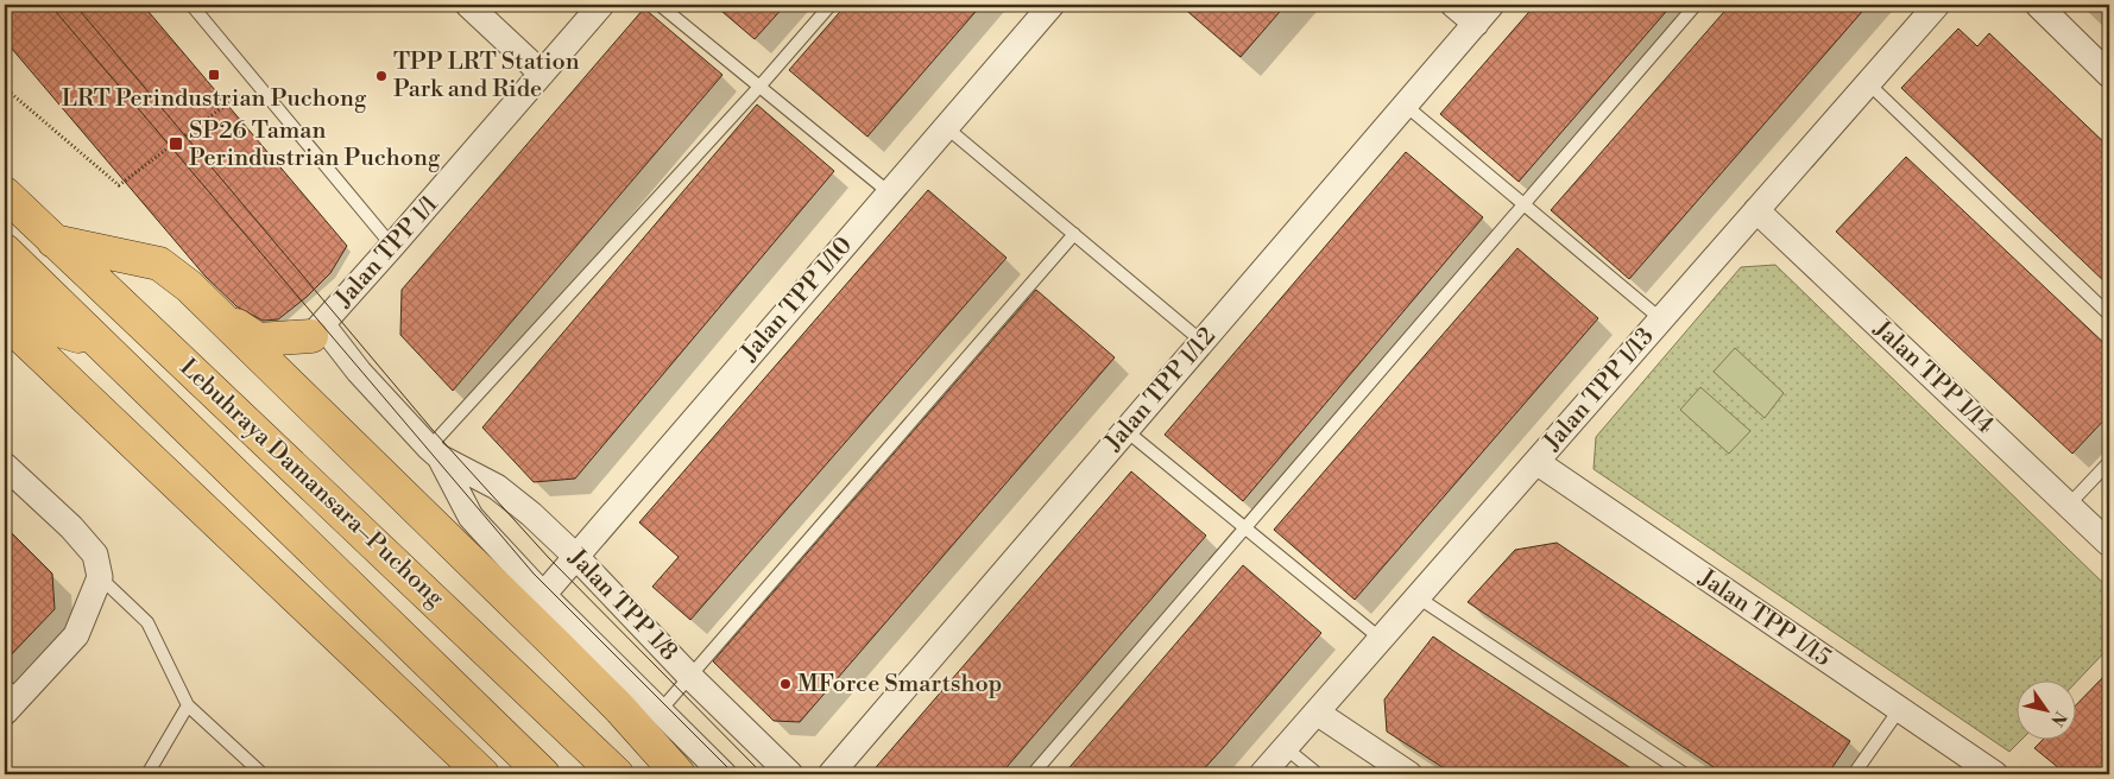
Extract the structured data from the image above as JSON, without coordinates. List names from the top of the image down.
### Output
{
  "streets": {
    "highway": ["Lebuhraya Damansara–Puchong"],
    "street": [
      "Jalan TPP 1/1",
      "Jalan TPP 1/10",
      "Jalan TPP 1/14",
      "Jalan TPP 1/12",
      "Jalan TPP 1/13",
      "Jalan TPP 1/8",
      "Jalan TPP 1/15"
    ]
  },
  "crossings": [
    ["Jalan TPP 1/1", "Jalan TPP 1/8"],
    ["Jalan TPP 1/10", "Jalan TPP 1/8"],
    ["Jalan TPP 1/14", "Jalan TPP 1/13"],
    ["Jalan TPP 1/13", "Jalan TPP 1/15"]
  ],
  "places": {
    "transit": ["LRT Perindustrian Puchong", "SP26 Taman Perindustrian Puchong"],
    "other": ["TPP LRT Station Park and Ride", "MForce Smartshop"]
  },
  "north": "bottom right"
}
